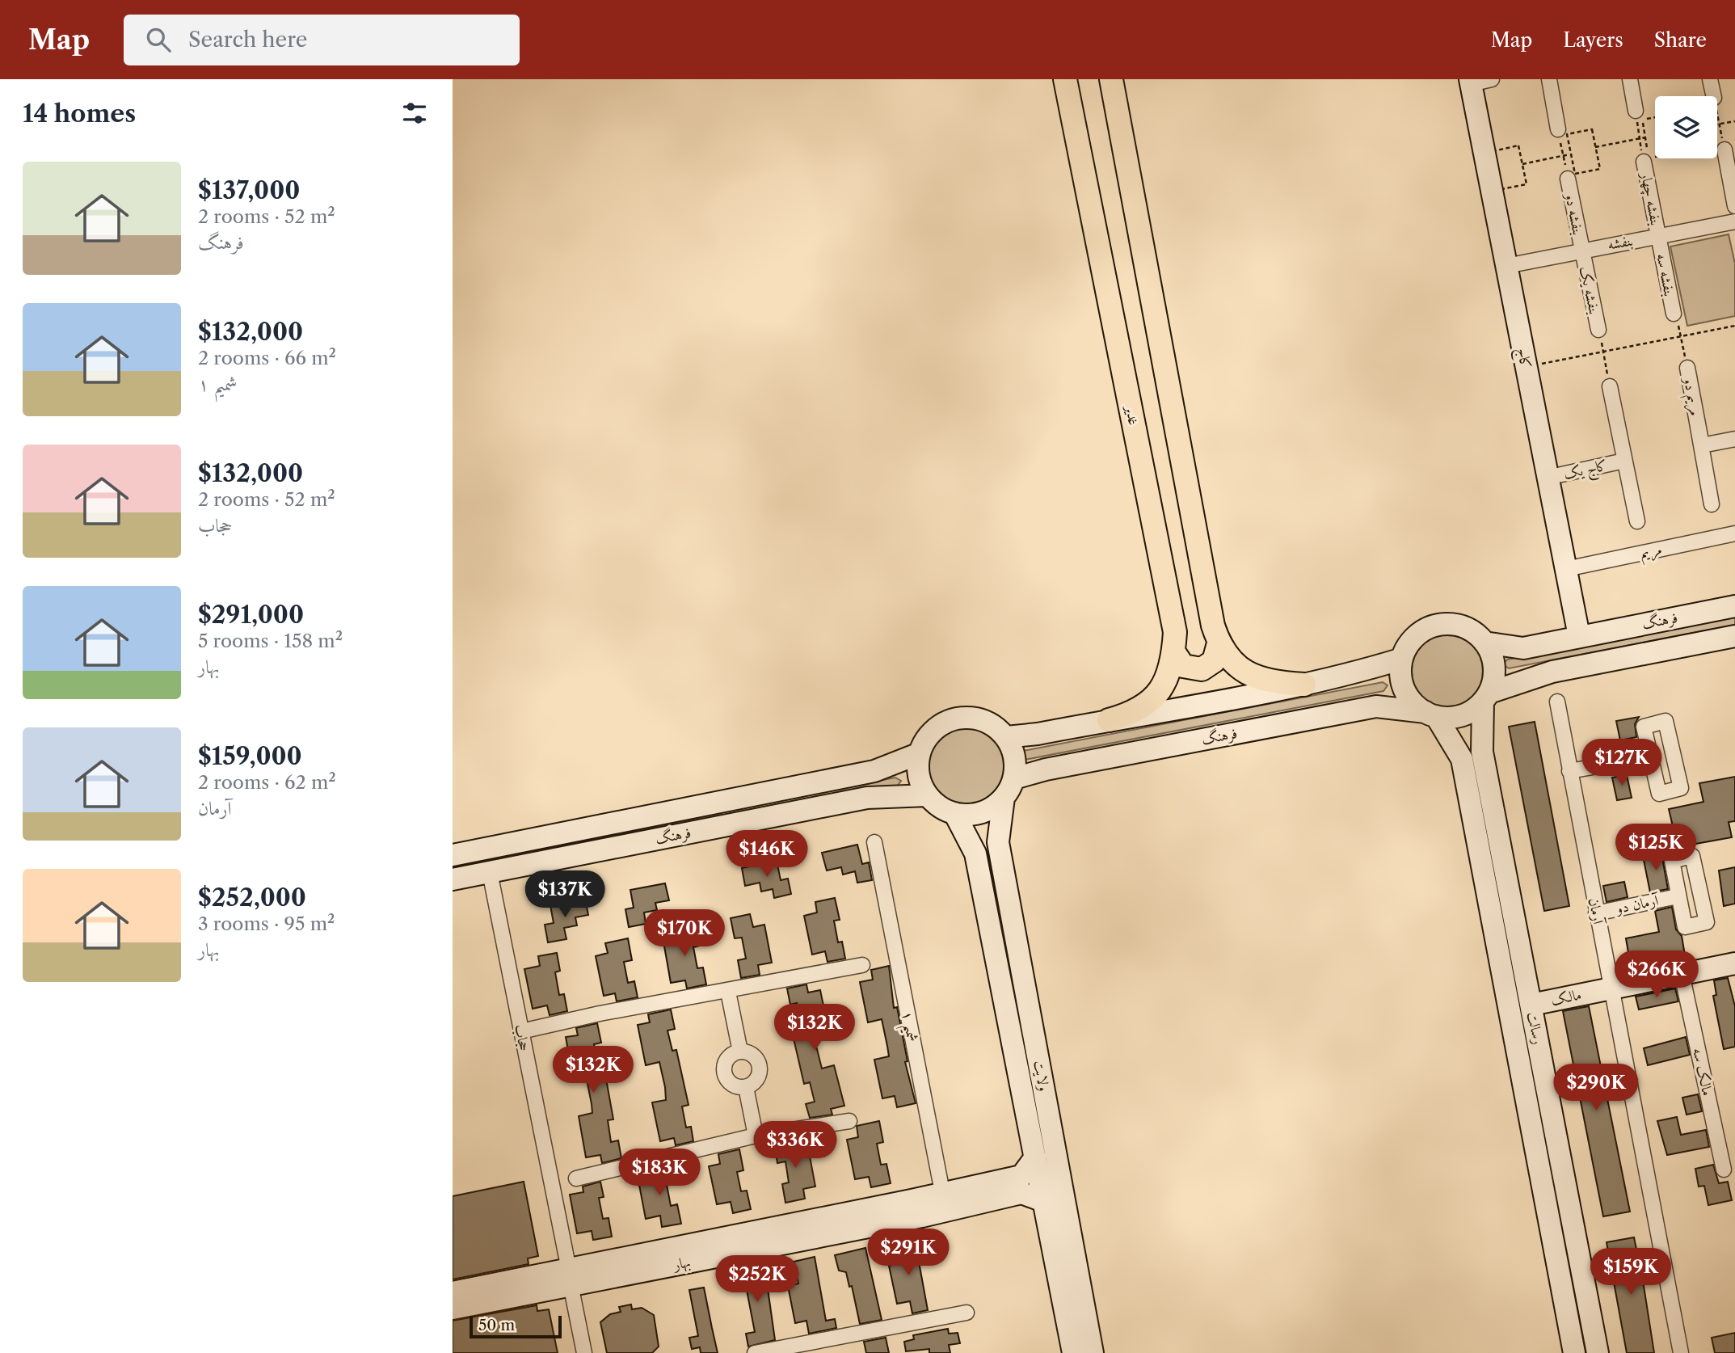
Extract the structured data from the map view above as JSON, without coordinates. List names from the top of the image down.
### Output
{
  "streets": {
    "main road": ["غدیر"],
    "street": [
      "بنفشه چهار",
      "بنفشه دو",
      "بنفشه",
      "بنفشه سه",
      "بنفشه یک",
      "کاج",
      "مریم دو",
      "کاج یک",
      "مریم",
      "فرهنگ",
      "آرمان دو",
      "آرمان",
      "مالک",
      "شمیم ۱",
      "رسالت",
      "حجاب",
      "مالک سه",
      "ولایت",
      "بهار"
    ]
  },
  "crossings": [
    ["بنفشه چهار", "بنفشه"],
    ["بنفشه چهار", "بنفشه سه"],
    ["بنفشه دو", "بنفشه"],
    ["بنفشه دو", "بنفشه یک"],
    ["بنفشه", "بنفشه سه"],
    ["بنفشه", "بنفشه یک"],
    ["بنفشه", "کاج"],
    ["کاج", "کاج یک"],
    ["کاج", "مریم"],
    ["کاج", "فرهنگ"],
    ["فرهنگ", "رسالت"],
    ["فرهنگ", "حجاب"],
    ["فرهنگ", "ولایت"],
    ["آرمان دو", "آرمان"],
    ["آرمان", "مالک"],
    ["مالک", "رسالت"],
    ["مالک", "مالک سه"],
    ["شمیم ۱", "بهار"],
    ["حجاب", "بهار"],
    ["ولایت", "بهار"]
  ],
  "scale_bar": "50 m",
  "page": {
    "header": "Map",
    "search": "Search here",
    "nav": ["Map", "Layers", "Share"],
    "heading": "14 homes",
    "list": [
      {
        "name": "$137,000",
        "note": "2 rooms · 52 m² · فرهنگ"
      },
      {
        "name": "$132,000",
        "note": "2 rooms · 66 m² · شمیم ۱"
      },
      {
        "name": "$132,000",
        "note": "2 rooms · 52 m² · حجاب"
      },
      {
        "name": "$291,000",
        "note": "5 rooms · 158 m² · بهار"
      },
      {
        "name": "$159,000",
        "note": "2 rooms · 62 m² · آرمان"
      },
      {
        "name": "$252,000",
        "note": "3 rooms · 95 m² · بهار"
      }
    ],
    "price": [
      "$127K",
      "$125K",
      "$146K",
      "$137K",
      "$170K",
      "$266K",
      "$132K",
      "$132K",
      "$290K",
      "$336K",
      "$183K",
      "$291K",
      "$159K",
      "$252K"
    ],
    "scale": "50 m"
  }
}
